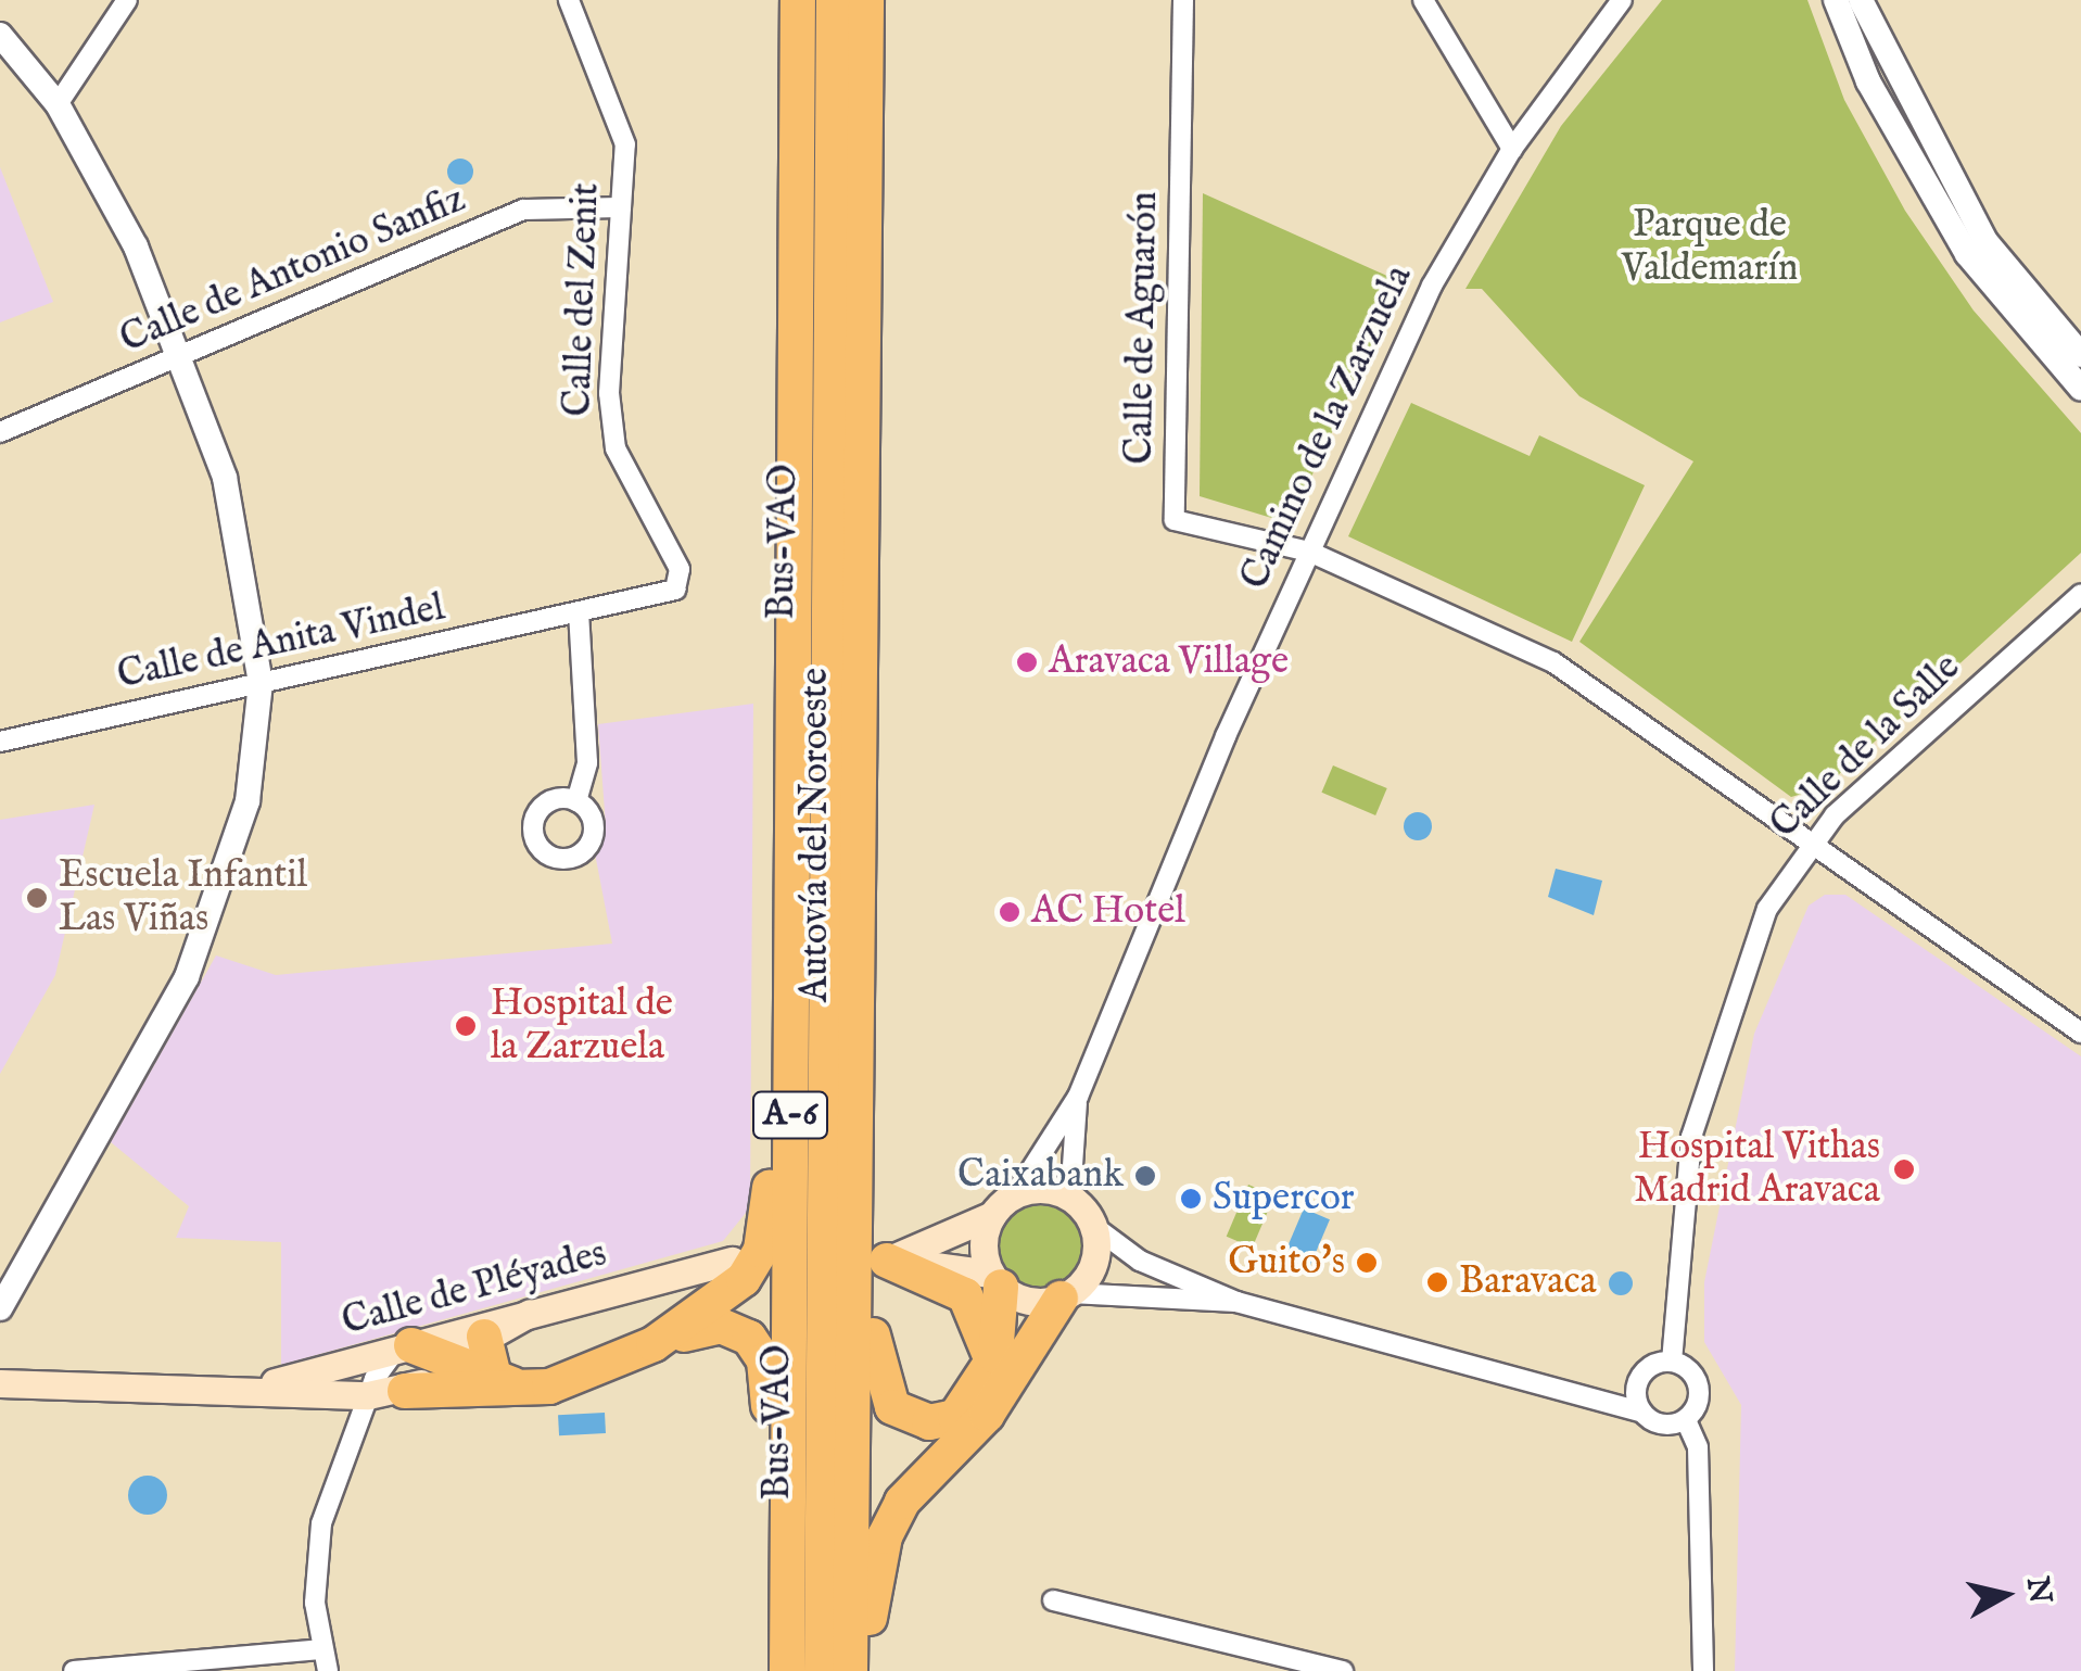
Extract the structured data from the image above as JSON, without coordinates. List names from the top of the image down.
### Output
{
  "streets": {
    "highway": ["Bus-VAO", "Autovía del Noroeste", "A-6"],
    "main road": ["Calle de Pléyades"],
    "street": [
      "Calle de Antonio Sanfiz",
      "Calle del Zenit",
      "Calle de Aguarón",
      "Camino de la Zarzuela",
      "Calle de Anita Vindel",
      "Calle de la Salle"
    ]
  },
  "crossings": [
    ["Calle de Antonio Sanfiz", "Calle del Zenit"],
    ["Calle del Zenit", "Calle de Anita Vindel"],
    ["Calle de Aguarón", "Camino de la Zarzuela"]
  ],
  "parks": ["Parque de Valdemarín"],
  "places": [
    "Aravaca Village",
    "Escuela Infantil Las Viñas",
    "AC Hotel",
    "Hospital de la Zarzuela",
    "Hospital Vithas Madrid Aravaca",
    "Caixabank",
    "Supercor",
    "Guito's",
    "Baravaca"
  ],
  "north": "right"
}
